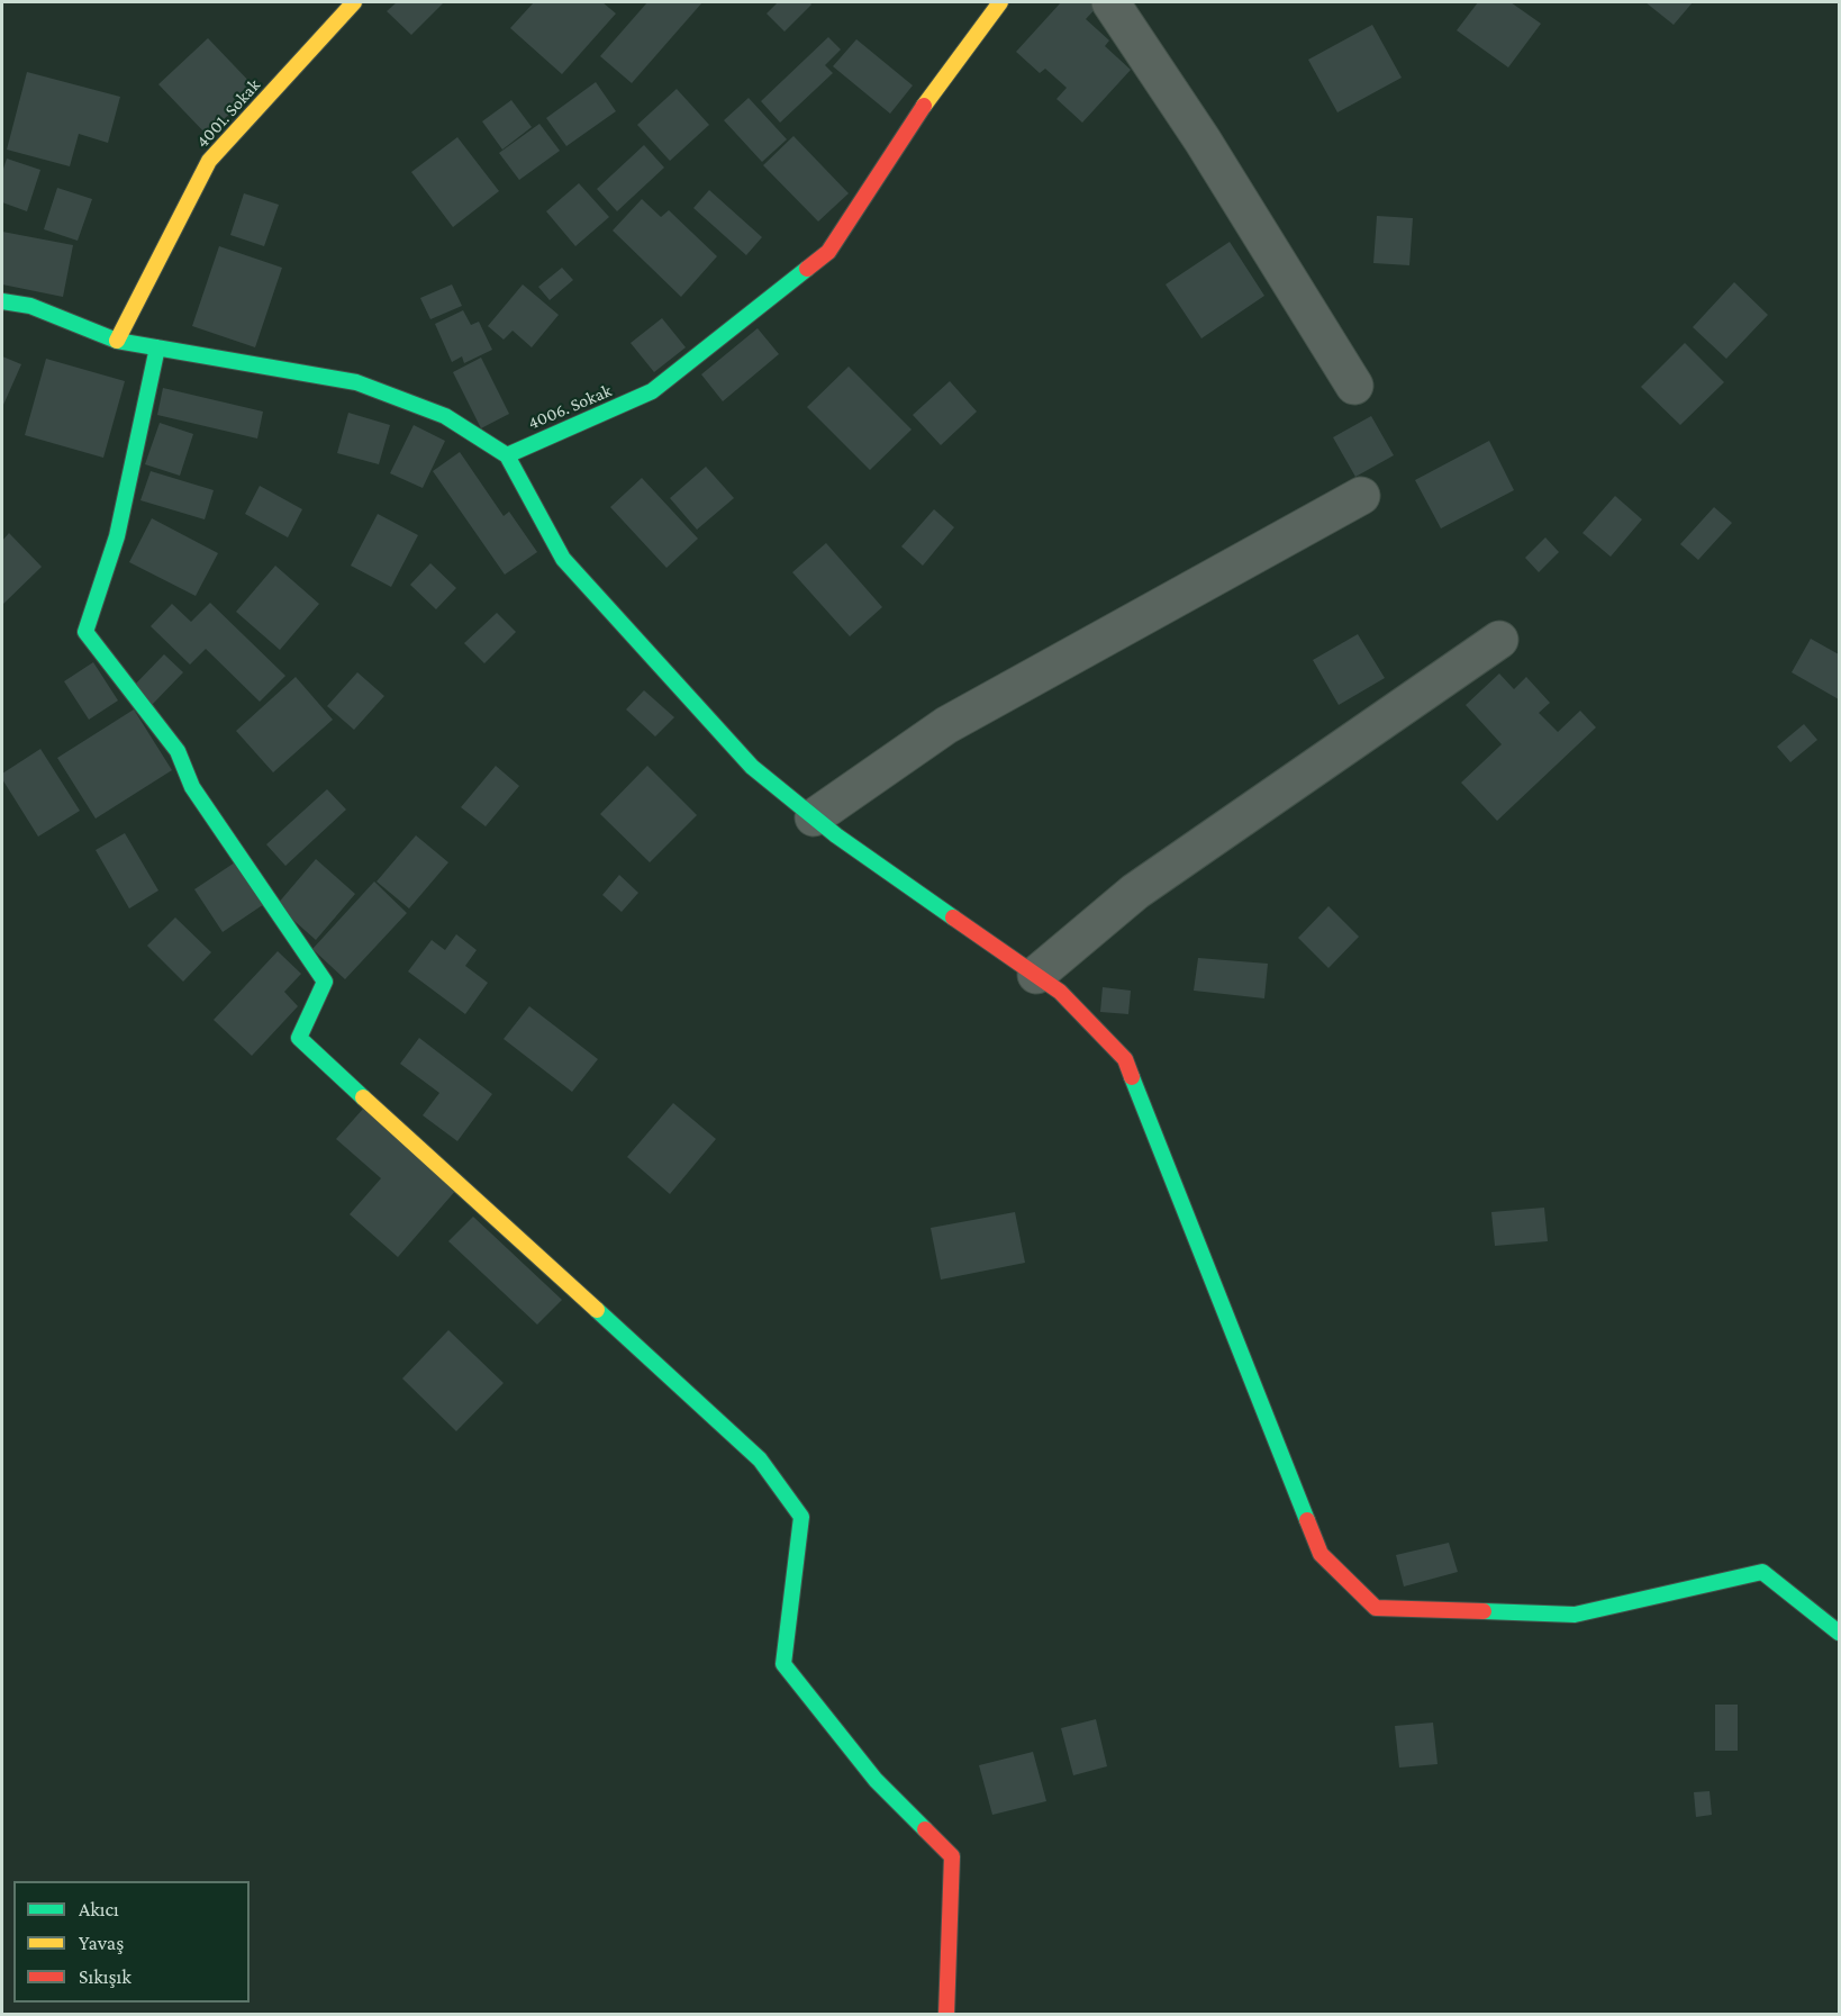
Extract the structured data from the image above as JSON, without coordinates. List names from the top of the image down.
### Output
{
  "streets": {
    "street": ["4001. Sokak", "4006. Sokak"]
  },
  "legend": ["Akıcı", "Yavaş", "Sıkışık"]
}
